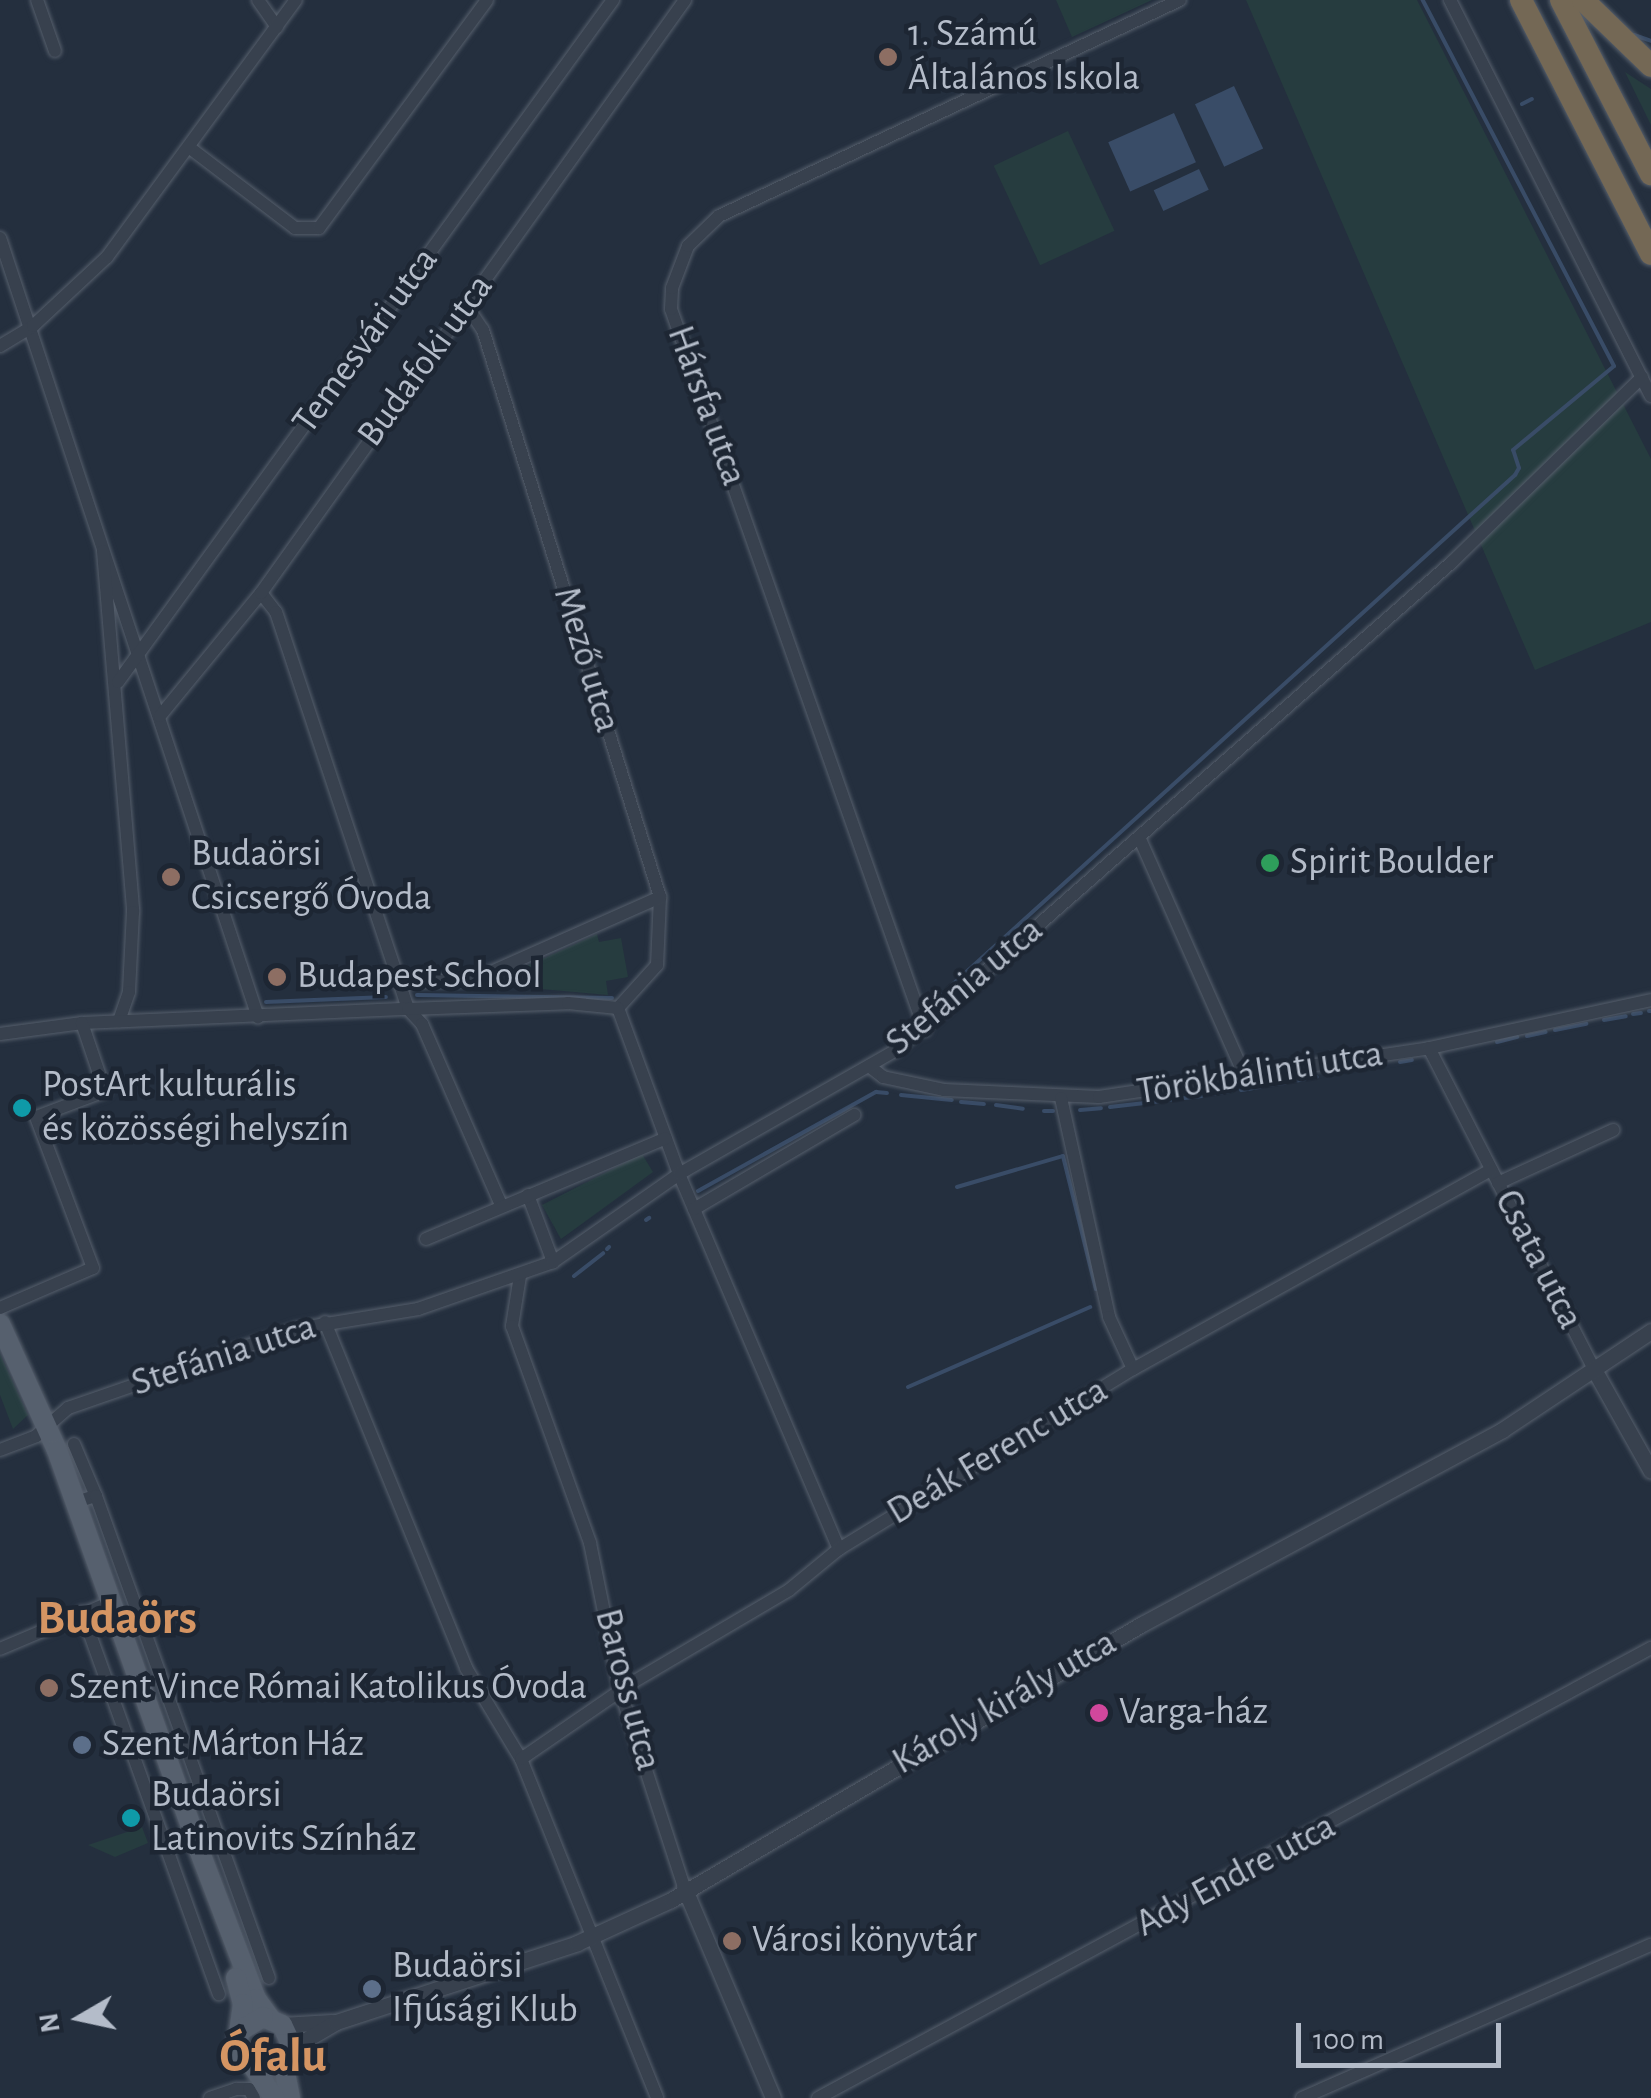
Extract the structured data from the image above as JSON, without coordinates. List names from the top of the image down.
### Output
{
  "streets": {
    "street": [
      "Temesvári utca",
      "Budafoki utca",
      "Hársfa utca",
      "Mező utca",
      "Stefánia utca",
      "Törökbálinti utca",
      "Csata utca",
      "Deák Ferenc utca",
      "Baross utca",
      "Károly király utca",
      "Ady Endre utca"
    ]
  },
  "crossings": [
    ["Budafoki utca", "Mező utca"],
    ["Hársfa utca", "Stefánia utca"],
    ["Stefánia utca", "Törökbálinti utca"],
    ["Stefánia utca", "Baross utca"],
    ["Törökbálinti utca", "Csata utca"],
    ["Csata utca", "Deák Ferenc utca"],
    ["Csata utca", "Károly király utca"],
    ["Deák Ferenc utca", "Baross utca"],
    ["Baross utca", "Károly király utca"]
  ],
  "districts": ["Budaörs", "Ófalu"],
  "places": [
    "1. Számú Általános Iskola",
    "Spirit Boulder",
    "Budaörsi Csicsergő Óvoda",
    "Budapest School",
    "PostArt kulturális és közösségi helyszín",
    "Szent Vince Római Katolikus Óvoda",
    "Varga-ház",
    "Szent Márton Ház",
    "Budaörsi Latinovits Színház",
    "Városi könyvtár",
    "Budaörsi Ifjúsági Klub"
  ],
  "scale_bar": "100 m",
  "north": "left"
}
